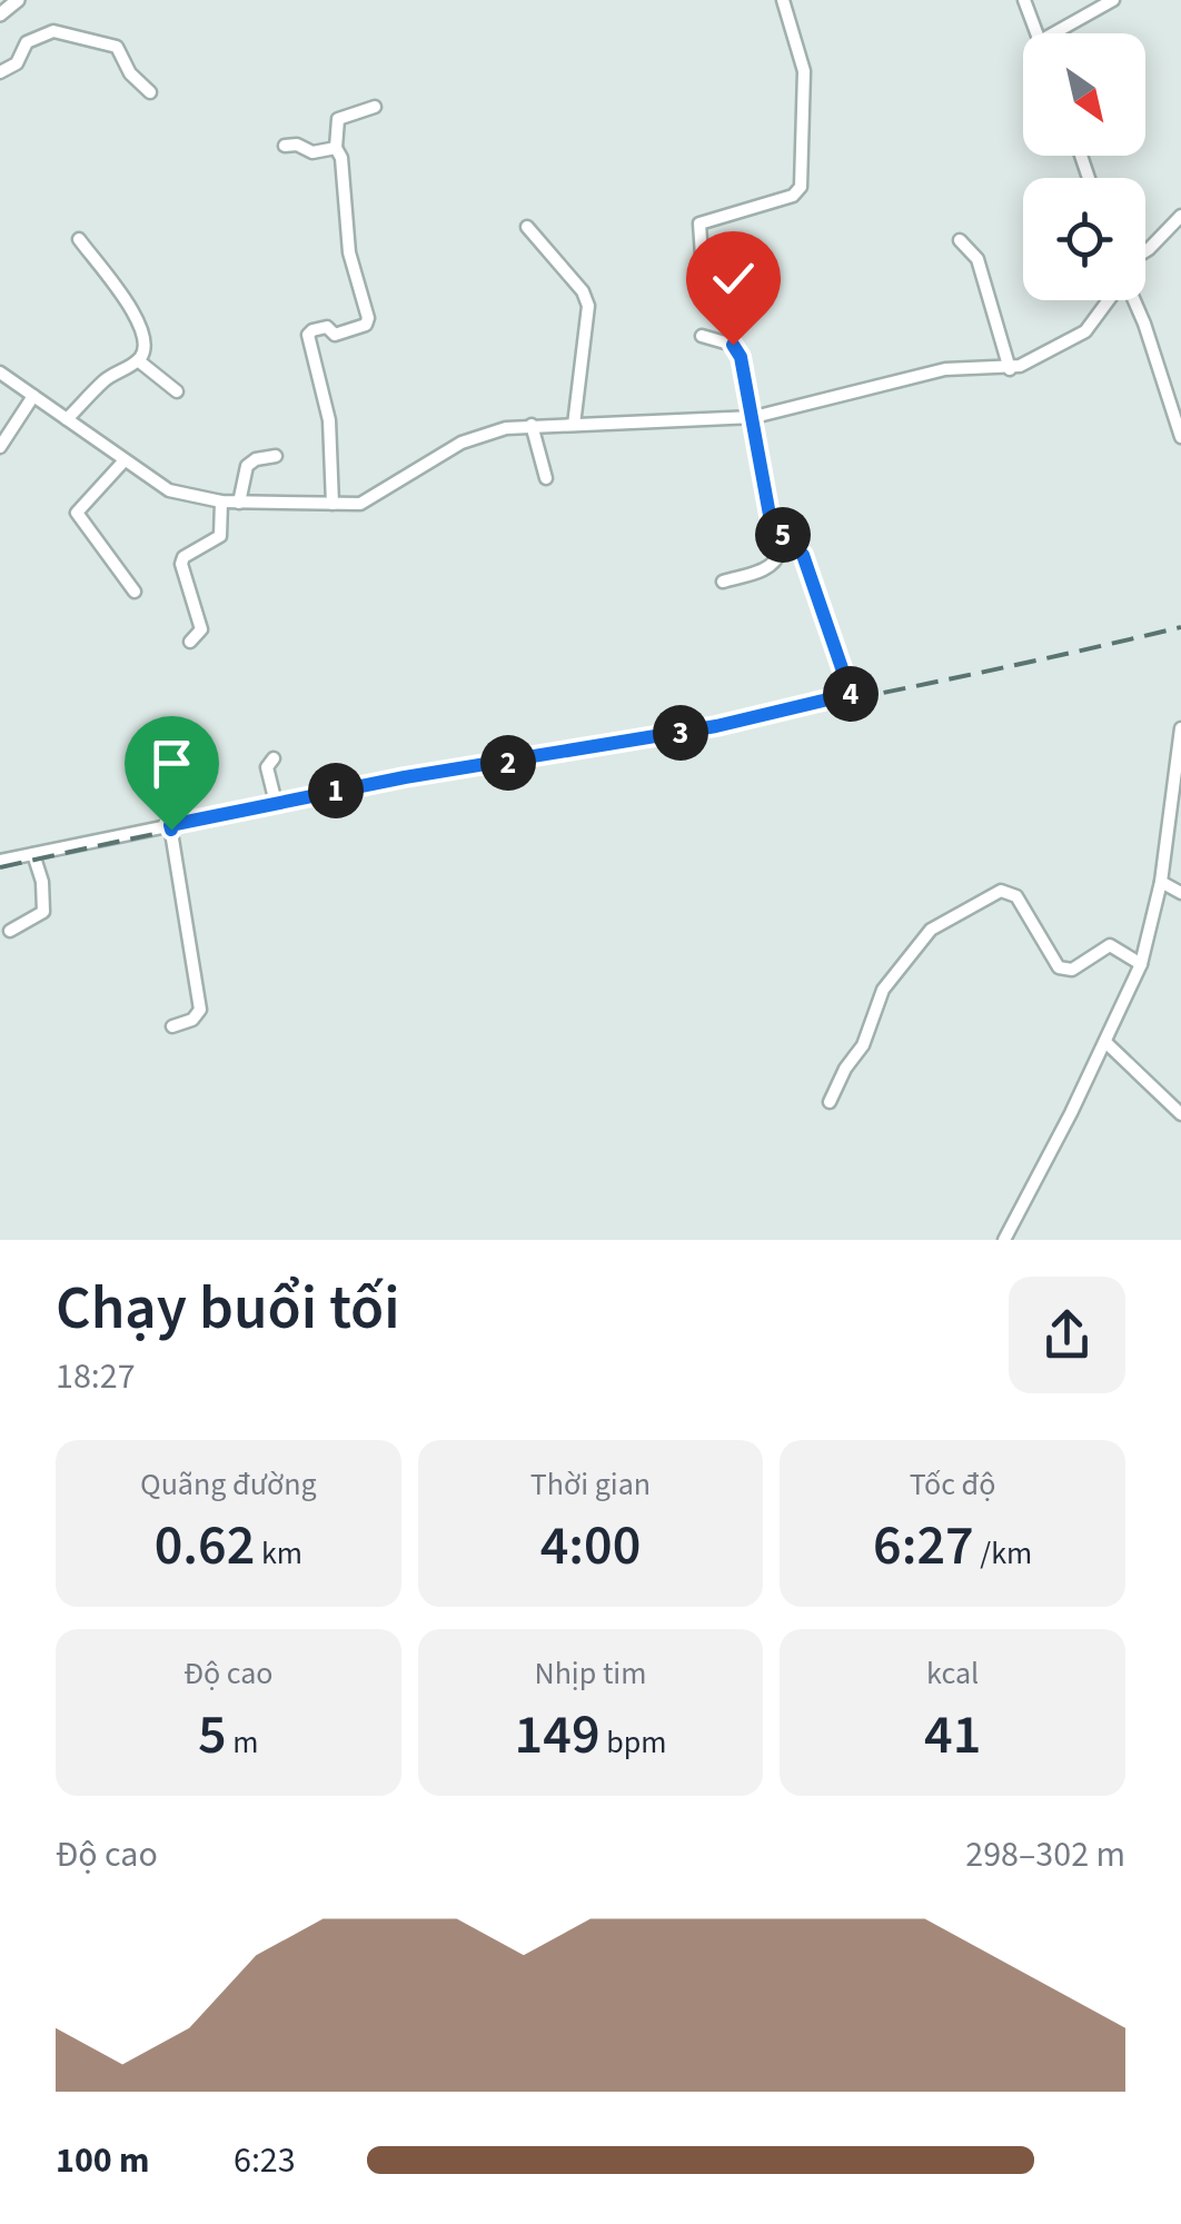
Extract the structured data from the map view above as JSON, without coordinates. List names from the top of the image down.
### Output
{
  "north": "bottom right",
  "page": {
    "pins": [
      "5",
      "4",
      "3",
      "2",
      "1"
    ],
    "heading": ["Chạy buổi tối", "18:27"],
    "stats": [
      ["Quãng đường", "0.62 km"],
      ["Thời gian", "4:00"],
      ["Tốc độ", "6:27 /km"],
      ["Độ cao", "5 m"],
      ["Nhịp tim", "149 bpm"],
      ["kcal", "41"]
    ],
    "chart": ["Độ cao", "298–302 m"],
    "list": [
      {
        "name": "100 m",
        "note": "6:23"
      }
    ]
  }
}
